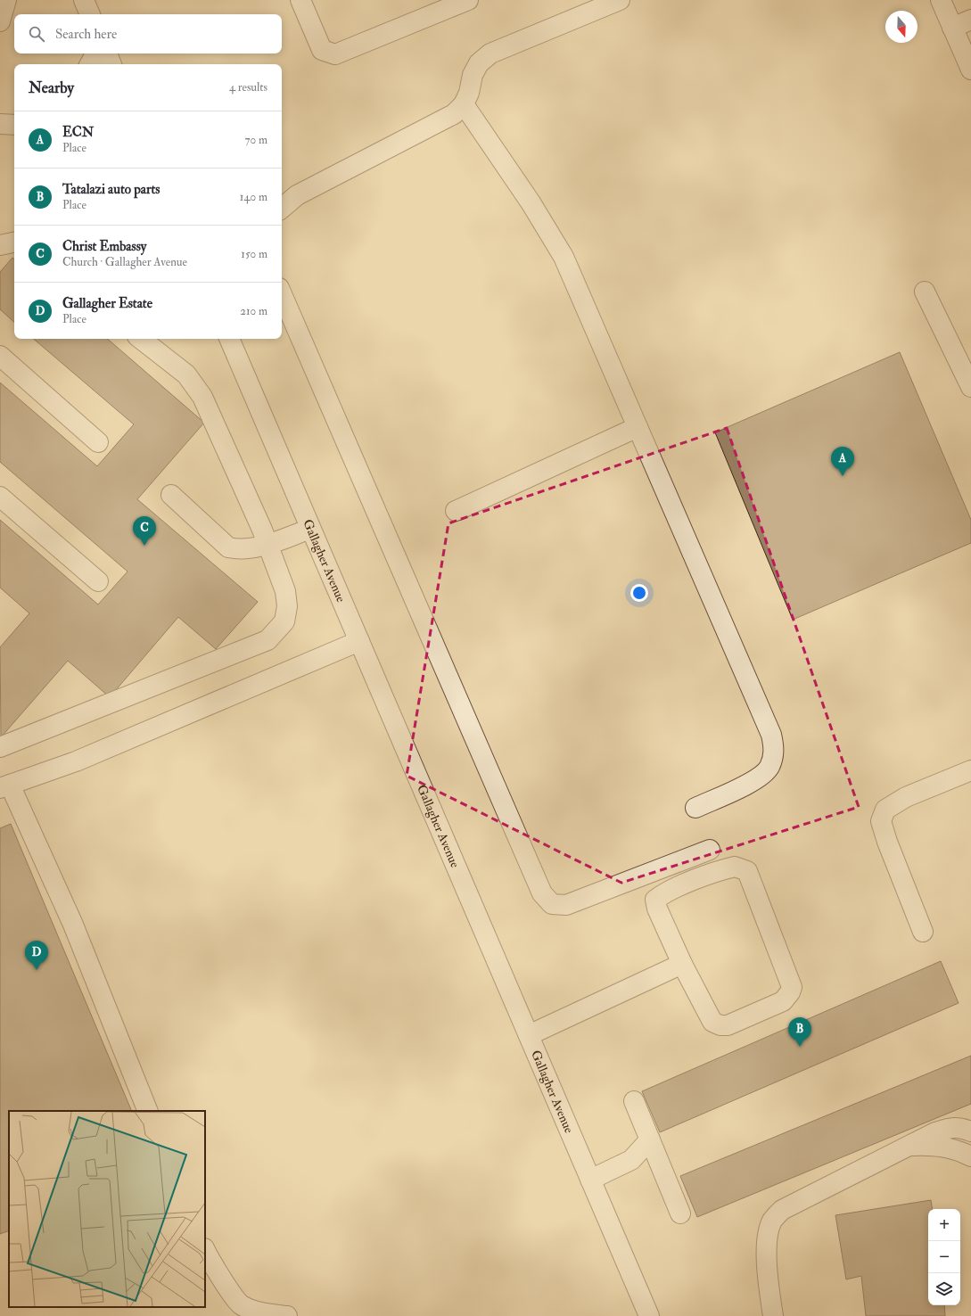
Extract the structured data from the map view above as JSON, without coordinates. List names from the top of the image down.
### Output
{
  "streets": {
    "street": ["Gallagher Avenue"]
  },
  "north": "bottom",
  "page": {
    "search": "Search here",
    "heading": ["Nearby", "4 results"],
    "list": [
      {
        "mark": "A",
        "name": "ECN",
        "note": "Place",
        "value": "70 m"
      },
      {
        "mark": "B",
        "name": "Tatalazi auto parts",
        "note": "Place",
        "value": "140 m"
      },
      {
        "mark": "C",
        "name": "Christ Embassy",
        "note": "Church · Gallagher Avenue",
        "value": "150 m"
      },
      {
        "mark": "D",
        "name": "Gallagher Estate",
        "note": "Place",
        "value": "210 m"
      }
    ],
    "pins": [
      "A",
      "C",
      "D",
      "B"
    ],
    "map_buttons": ["+", "−"]
  }
}
